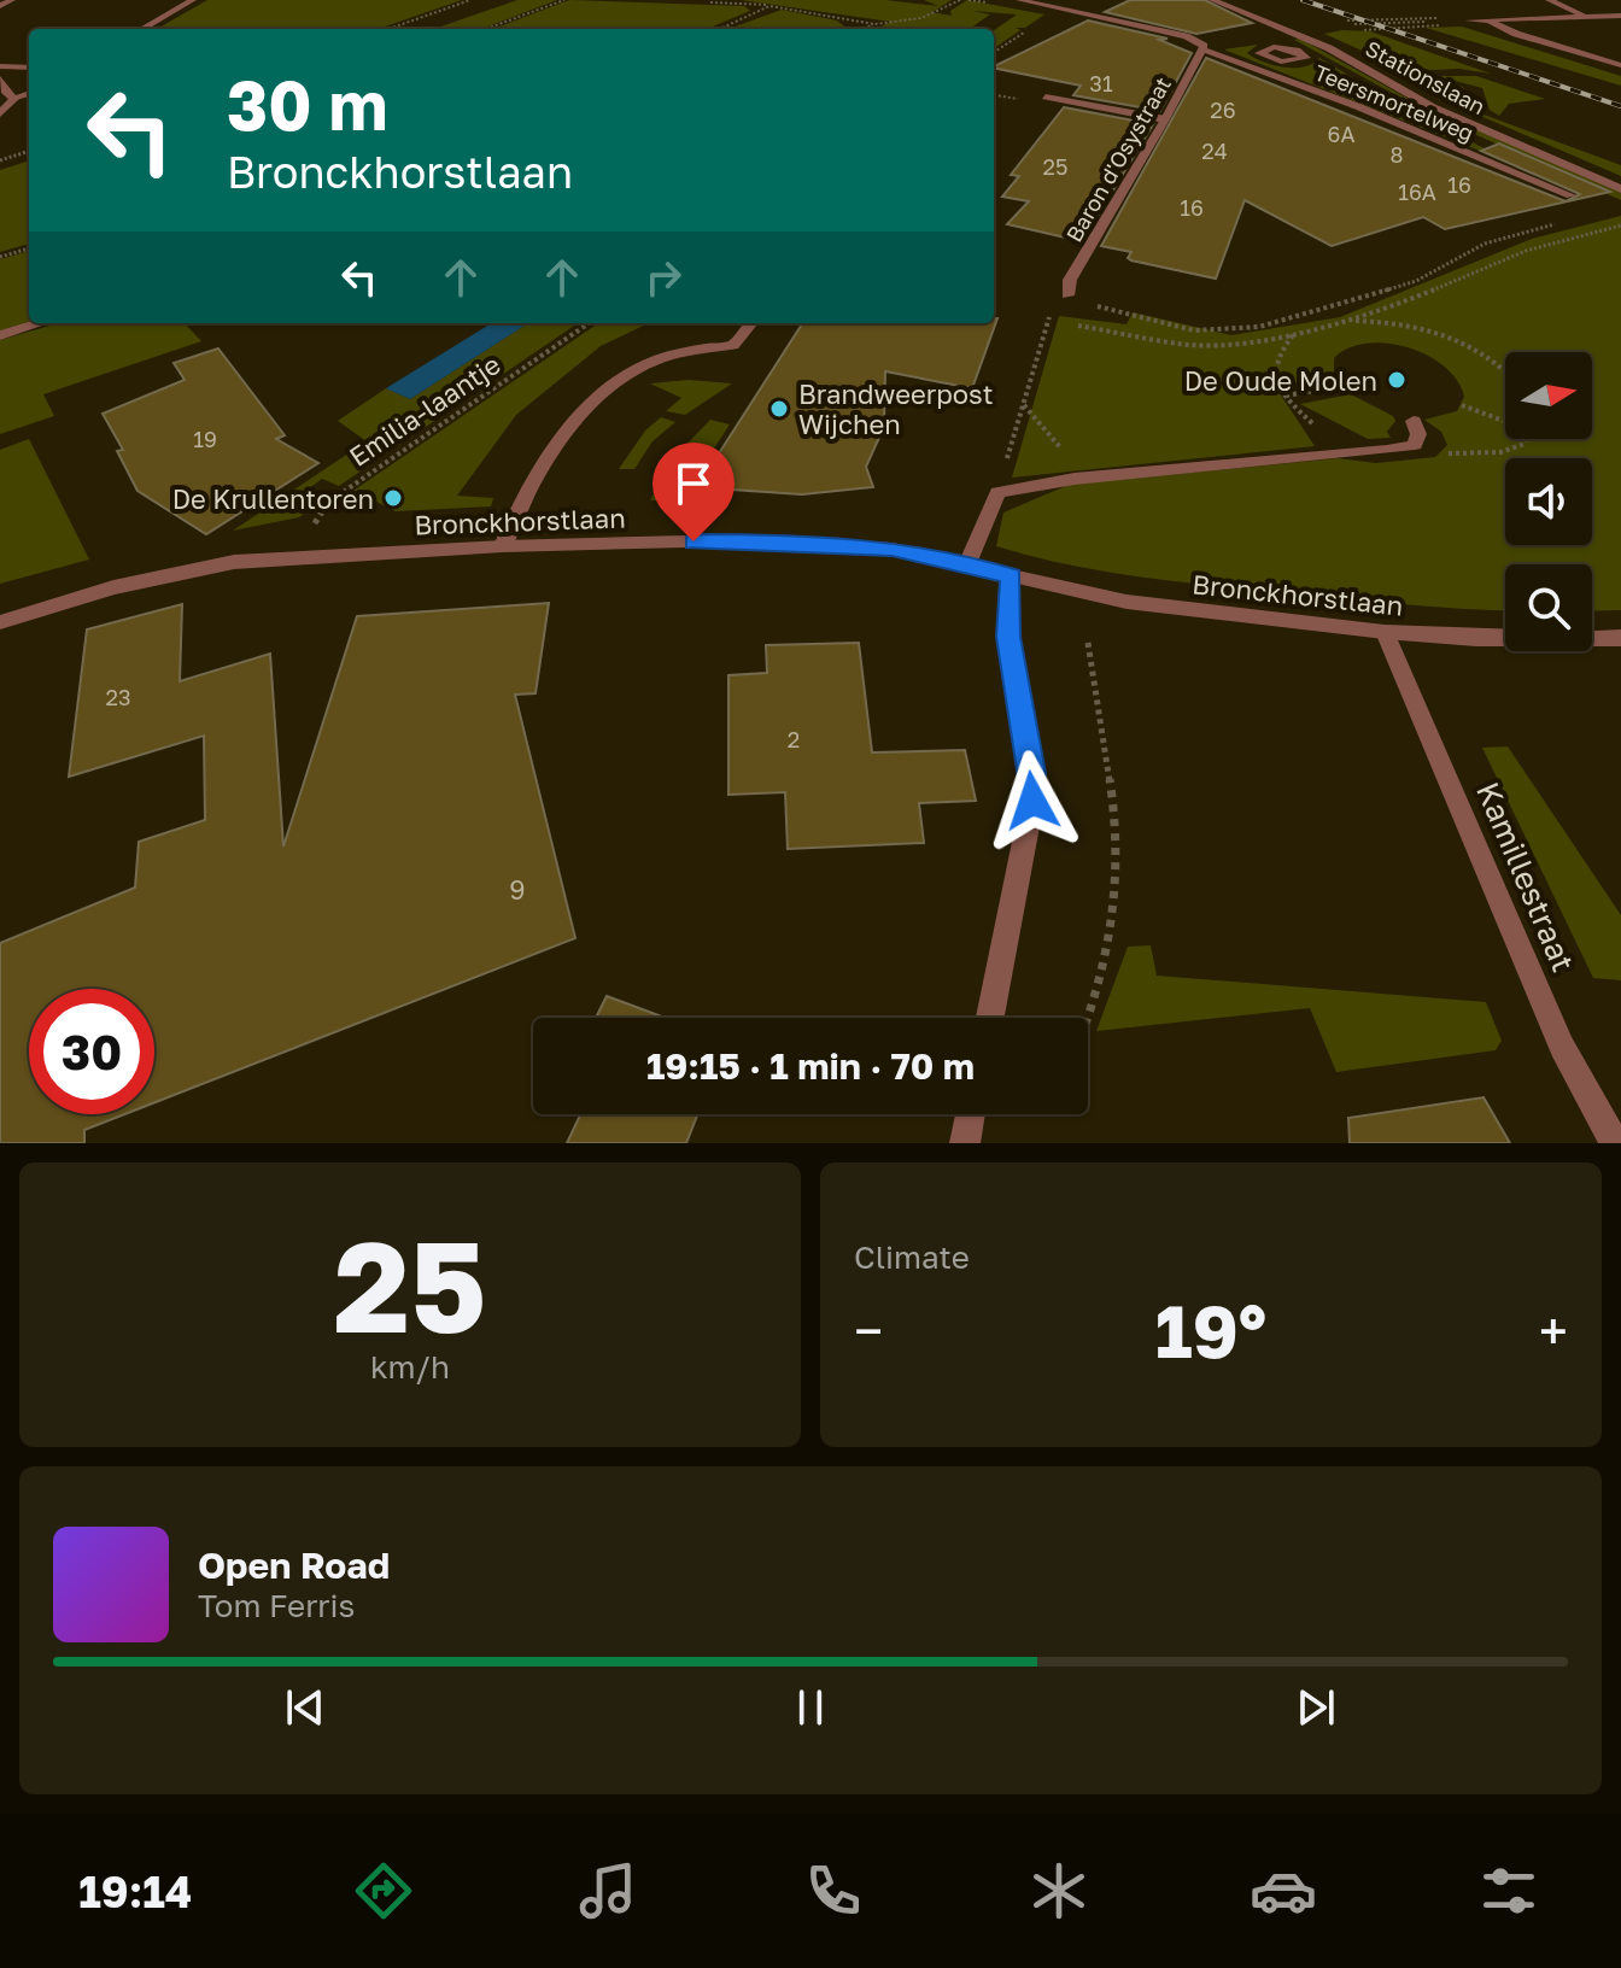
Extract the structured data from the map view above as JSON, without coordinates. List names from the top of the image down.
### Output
{
  "streets": {
    "street": [
      "Stationslaan",
      "Teersmortelweg",
      "Baron d'Osystraat",
      "Bronckhorstlaan",
      "Kamillestraat"
    ],
    "path": ["Emilia-laantje"]
  },
  "crossings": [
    ["Teersmortelweg", "Baron d'Osystraat"],
    ["Emilia-laantje", "Bronckhorstlaan"],
    ["Bronckhorstlaan", "Kamillestraat"]
  ],
  "places": ["De Oude Molen", "Brandweerpost Wijchen", "De Krullentoren"],
  "house_numbers": [
    "31",
    "26",
    "6A",
    "24",
    "8",
    "25",
    "16",
    "16A",
    "16",
    "19",
    "23",
    "2",
    "9"
  ],
  "north": "right",
  "page": {
    "turn": ["30 m", "Bronckhorstlaan"],
    "limit": "30",
    "trip": "19:15 · 1 min · 70 m",
    "tile": [
      ["25", "km/h"],
      "Climate"
    ],
    "heat": ["−", "19°", "+"],
    "song": ["Open Road", "Tom Ferris"],
    "tabs": "19:14"
  }
}
